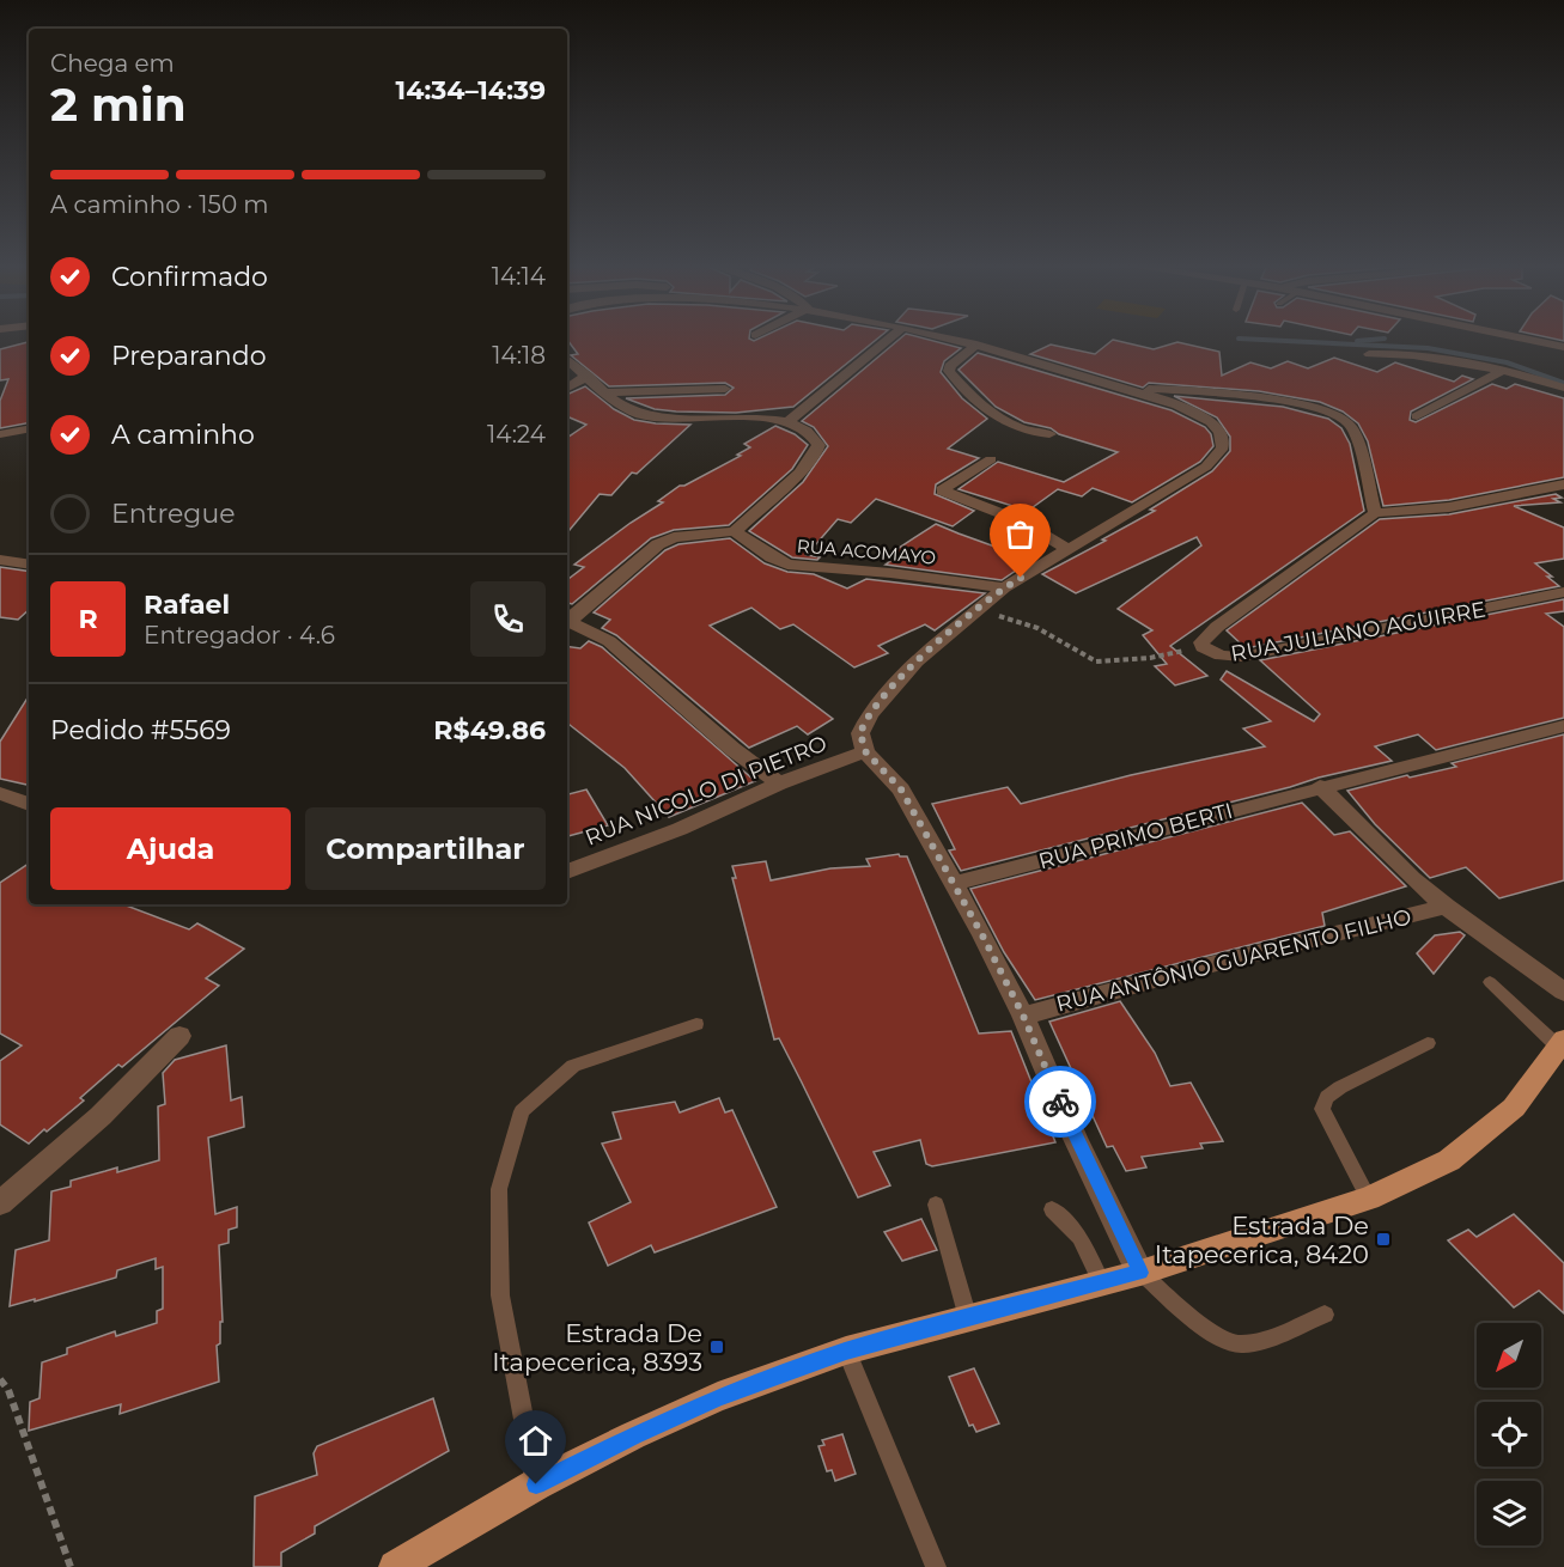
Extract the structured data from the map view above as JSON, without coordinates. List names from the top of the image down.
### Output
{
  "streets": {
    "street": [
      "RUA ACOMAYO",
      "RUA JULIANO AGUIRRE",
      "RUA NICOLO DI PIETRO",
      "RUA PRIMO BERTI",
      "RUA ANTÔNIO GUARENTO FILHO"
    ]
  },
  "places": {
    "transit": ["Estrada De Itapecerica, 8420", "Estrada De Itapecerica, 8393"]
  },
  "north": "bottom left",
  "page": {
    "heading": ["2 min", "Chega em", "14:34–14:39"],
    "panel": [
      "Rafael",
      "Entregador · 4.6",
      "Pedido #5569",
      "R$49.86"
    ],
    "bar": "A caminho · 150 m",
    "list": [
      ["Confirmado", "14:14"],
      ["Preparando", "14:18"],
      ["A caminho", "14:24"],
      "Entregue"
    ],
    "round": "R",
    "buttons": ["Ajuda", "Compartilhar"]
  }
}
